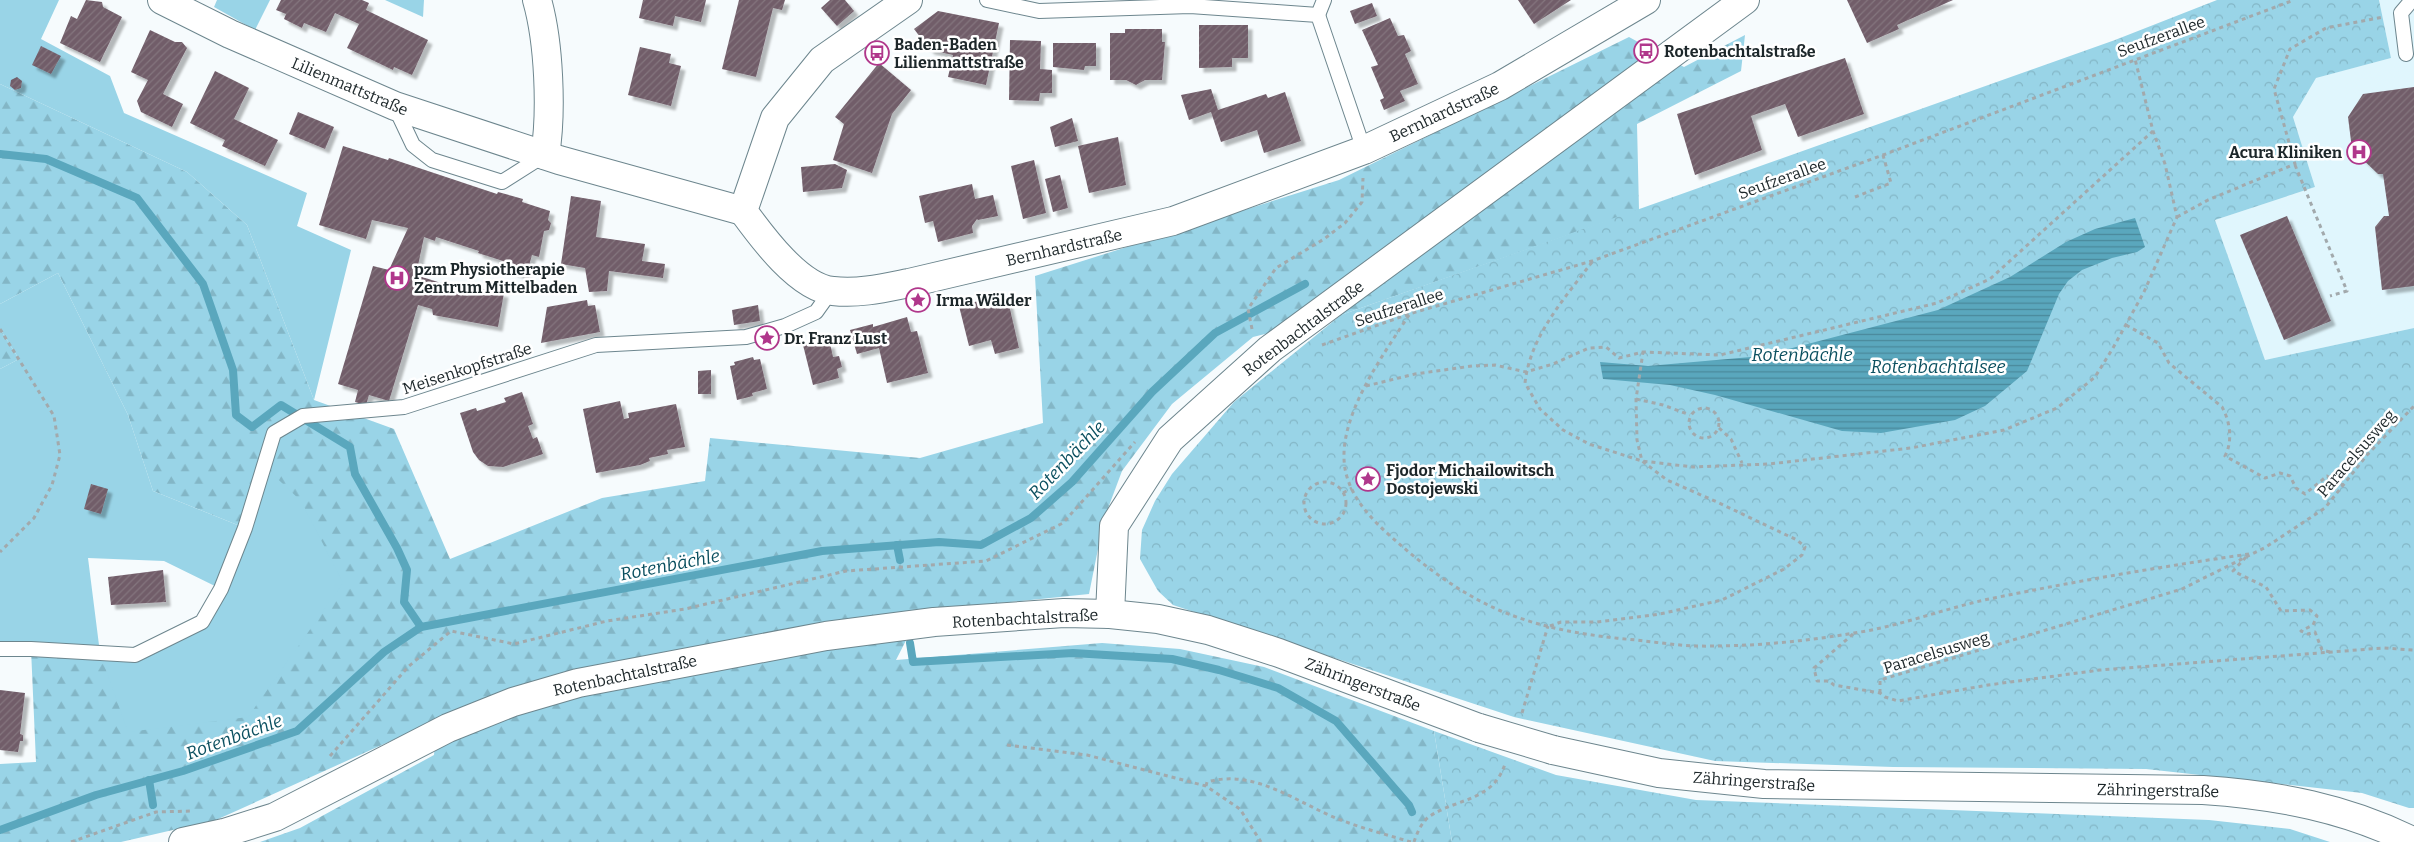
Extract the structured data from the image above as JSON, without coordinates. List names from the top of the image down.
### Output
{
  "streets": {
    "street": [
      "Lilienmattstraße",
      "Bernhardstraße",
      "Rotenbachtalstraße",
      "Zähringerstraße"
    ],
    "lane": ["Meisenkopfstraße"],
    "path": ["Seufzerallee", "Paracelsusweg"]
  },
  "crossings": [
    ["Lilienmattstraße", "Bernhardstraße"],
    ["Bernhardstraße", "Meisenkopfstraße"],
    ["Rotenbachtalstraße", "Zähringerstraße"]
  ],
  "water": ["Rotenbächle", "Rotenbachtalsee"],
  "places": {
    "bus stop": ["Rotenbachtalstraße", "Baden-Baden Lilienmattstraße"],
    "hospital": ["Acura Kliniken", "pzm Physiotherapie Zentrum Mittelbaden"],
    "place": ["Irma Wälder", "Dr. Franz Lust", "Fjodor Michailowitsch Dostojewski"]
  }
}
